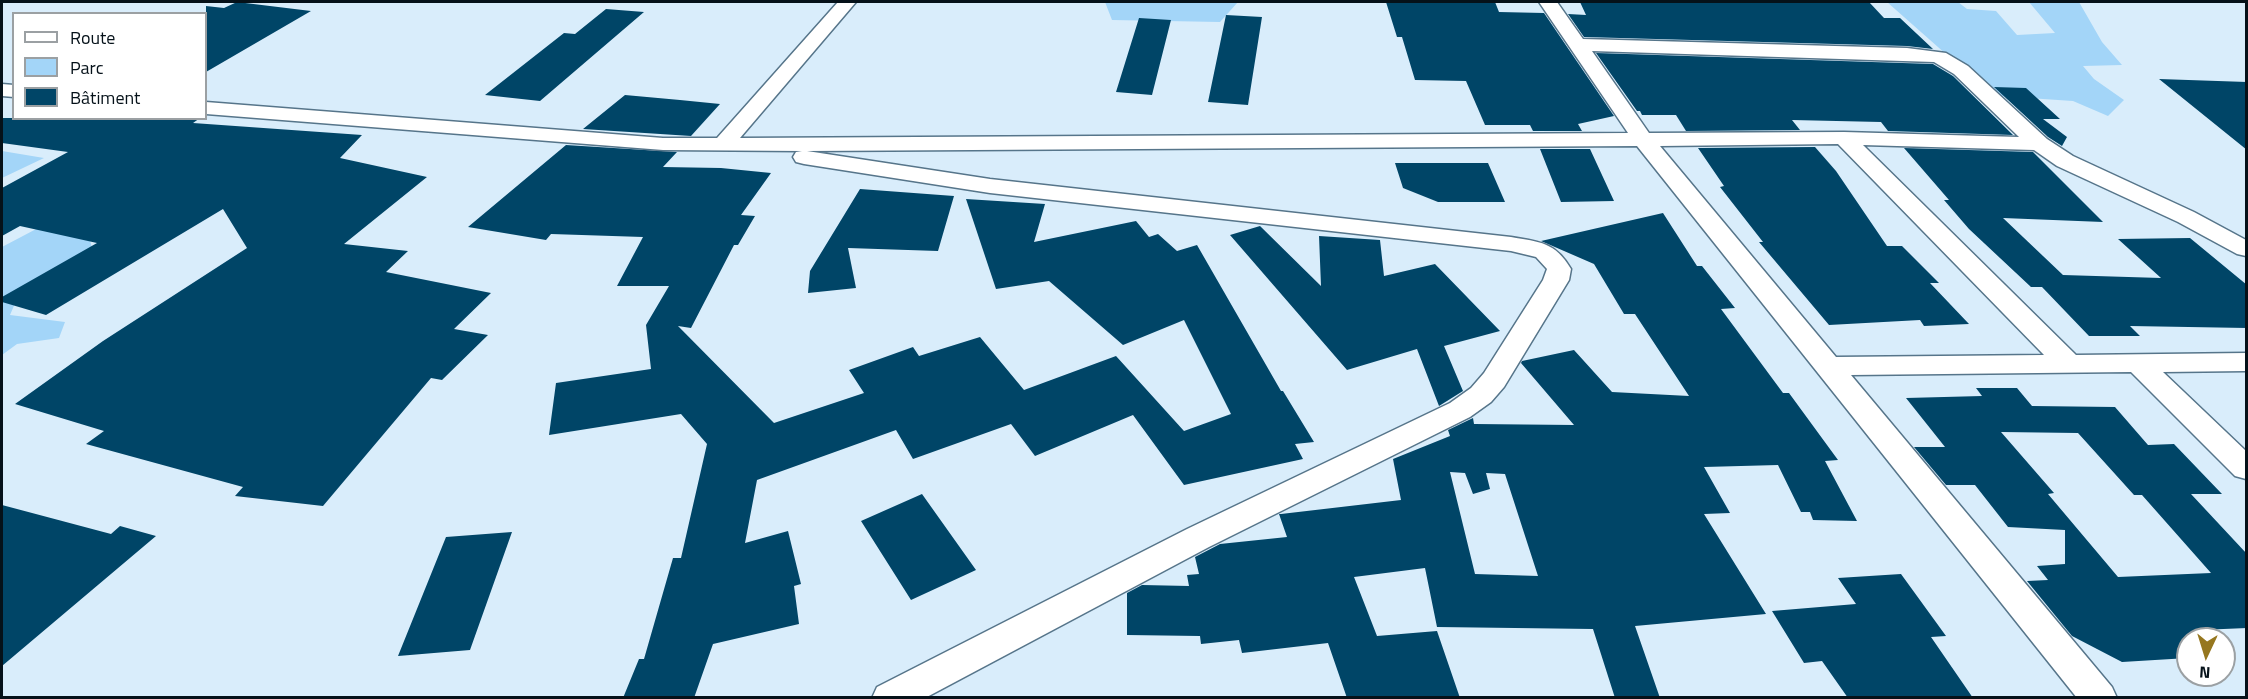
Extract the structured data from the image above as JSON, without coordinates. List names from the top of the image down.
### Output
{
  "legend": ["Route", "Parc", "Bâtiment"],
  "north": "bottom"
}
